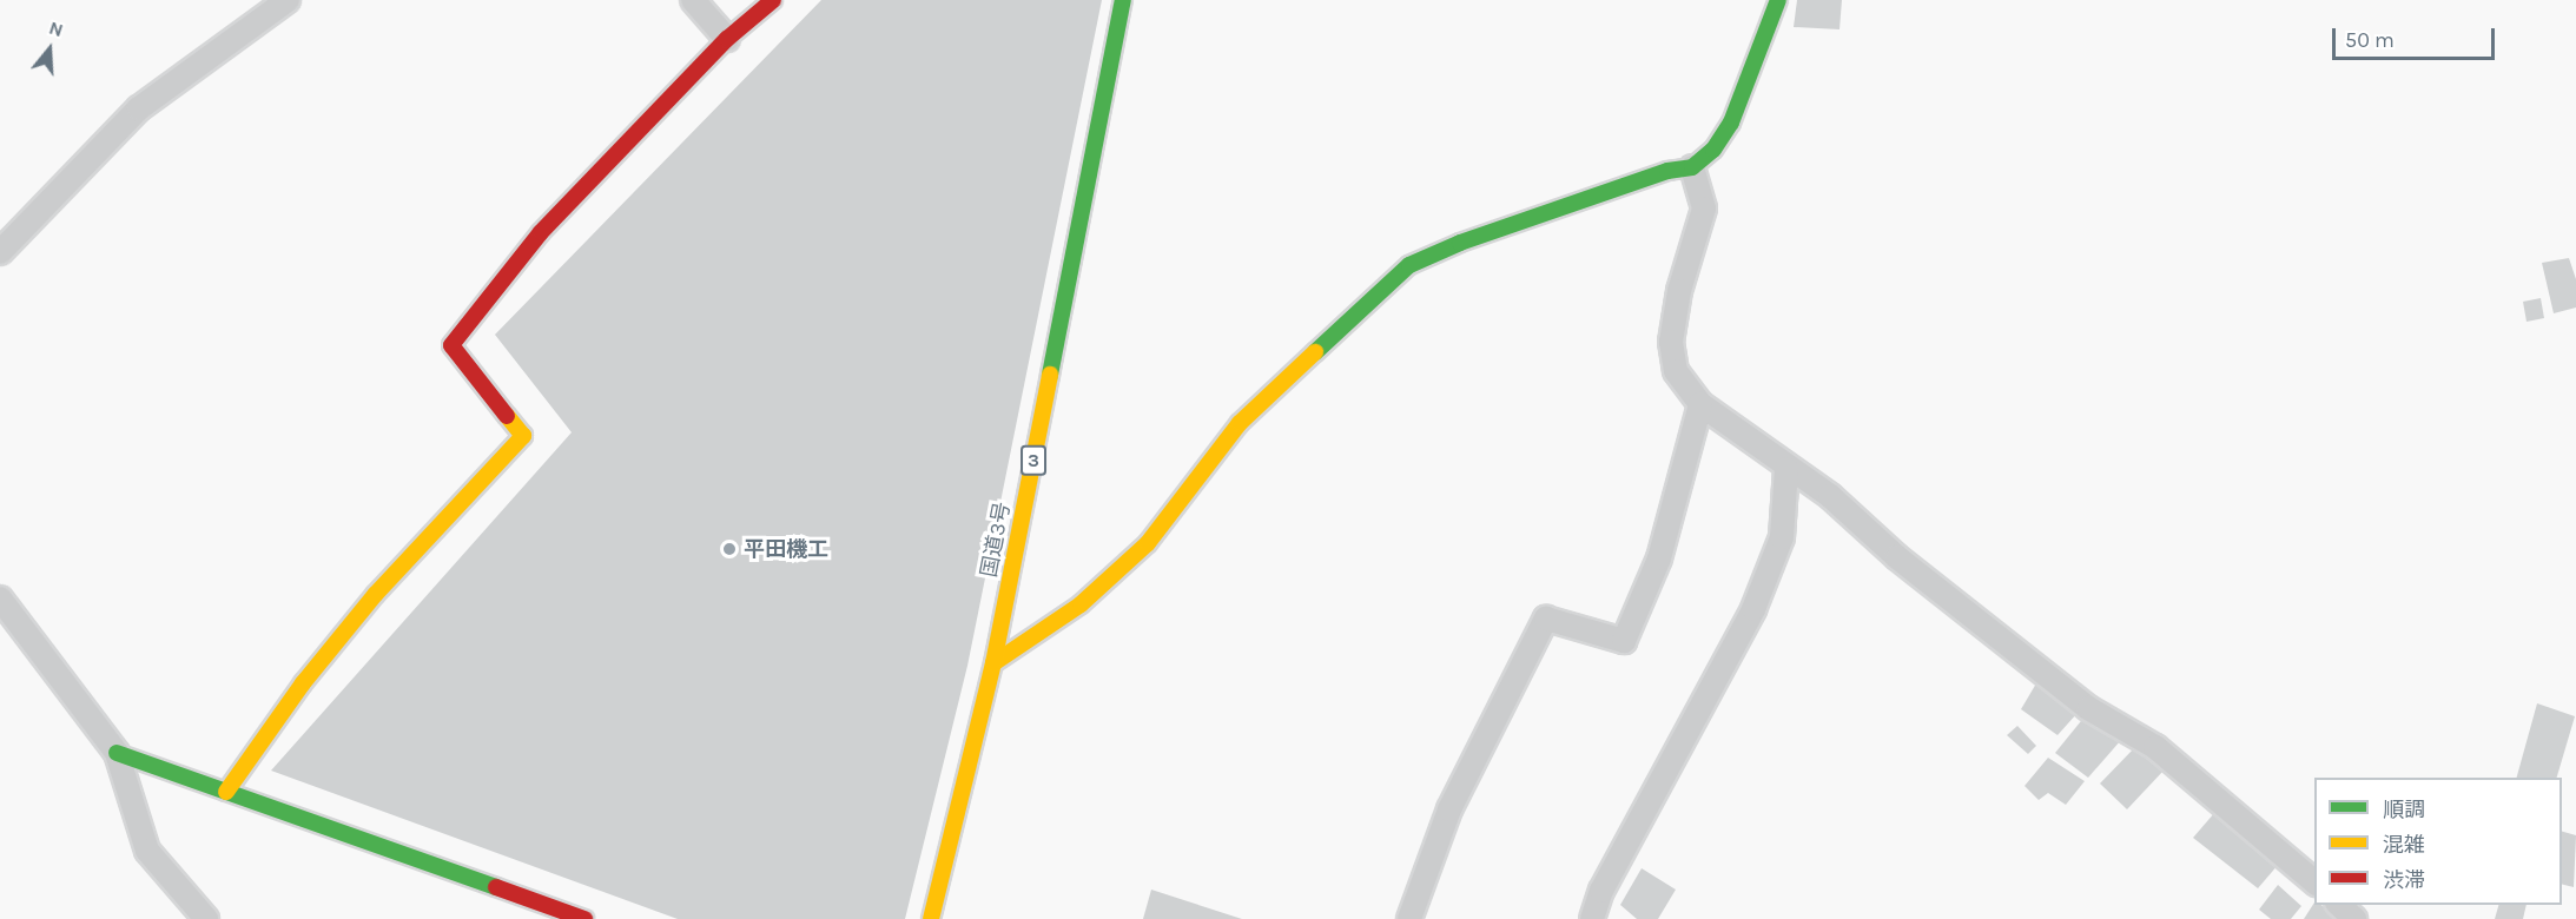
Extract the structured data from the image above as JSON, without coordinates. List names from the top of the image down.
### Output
{
  "streets": {
    "main road": ["3", "国道3号"]
  },
  "places": ["平田機工"],
  "legend": ["順調", "混雑", "渋滞"],
  "scale_bar": "50 m",
  "north": "top"
}
